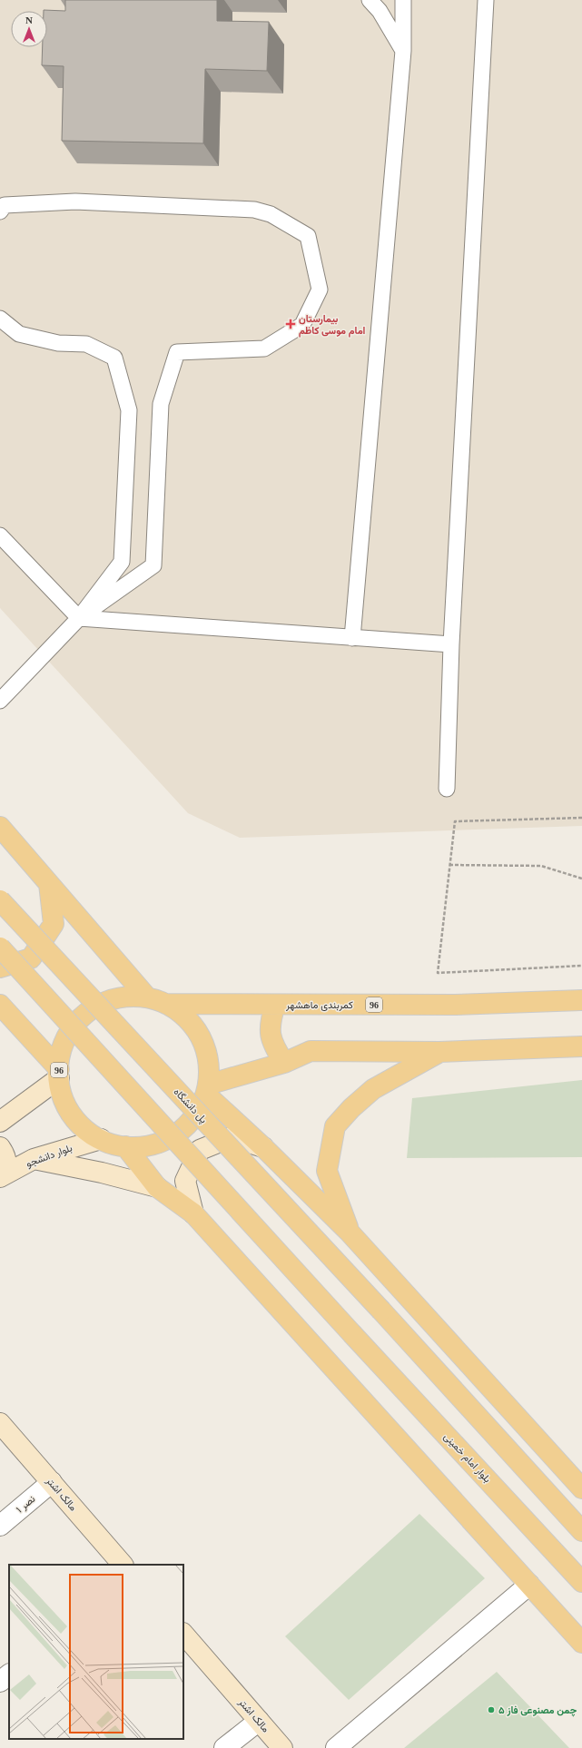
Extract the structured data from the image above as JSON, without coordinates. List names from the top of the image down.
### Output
{
  "streets": {
    "main road": [
      "کمربندی ماهشهر",
      "96",
      "پل دانشگاه",
      "بلوار دانشجو",
      "بلوار امام خمینی",
      "مالک اشتر"
    ],
    "street": ["نصر ۱"]
  },
  "crossings": [
    ["کمربندی ماهشهر", "96"],
    ["96", "بلوار دانشجو"],
    ["مالک اشتر", "نصر ۱"]
  ],
  "places": {
    "health": ["بیمارستان امام موسی کاظم"],
    "other": ["چمن مصنوعی فاز ۵"]
  },
  "north": "top"
}
